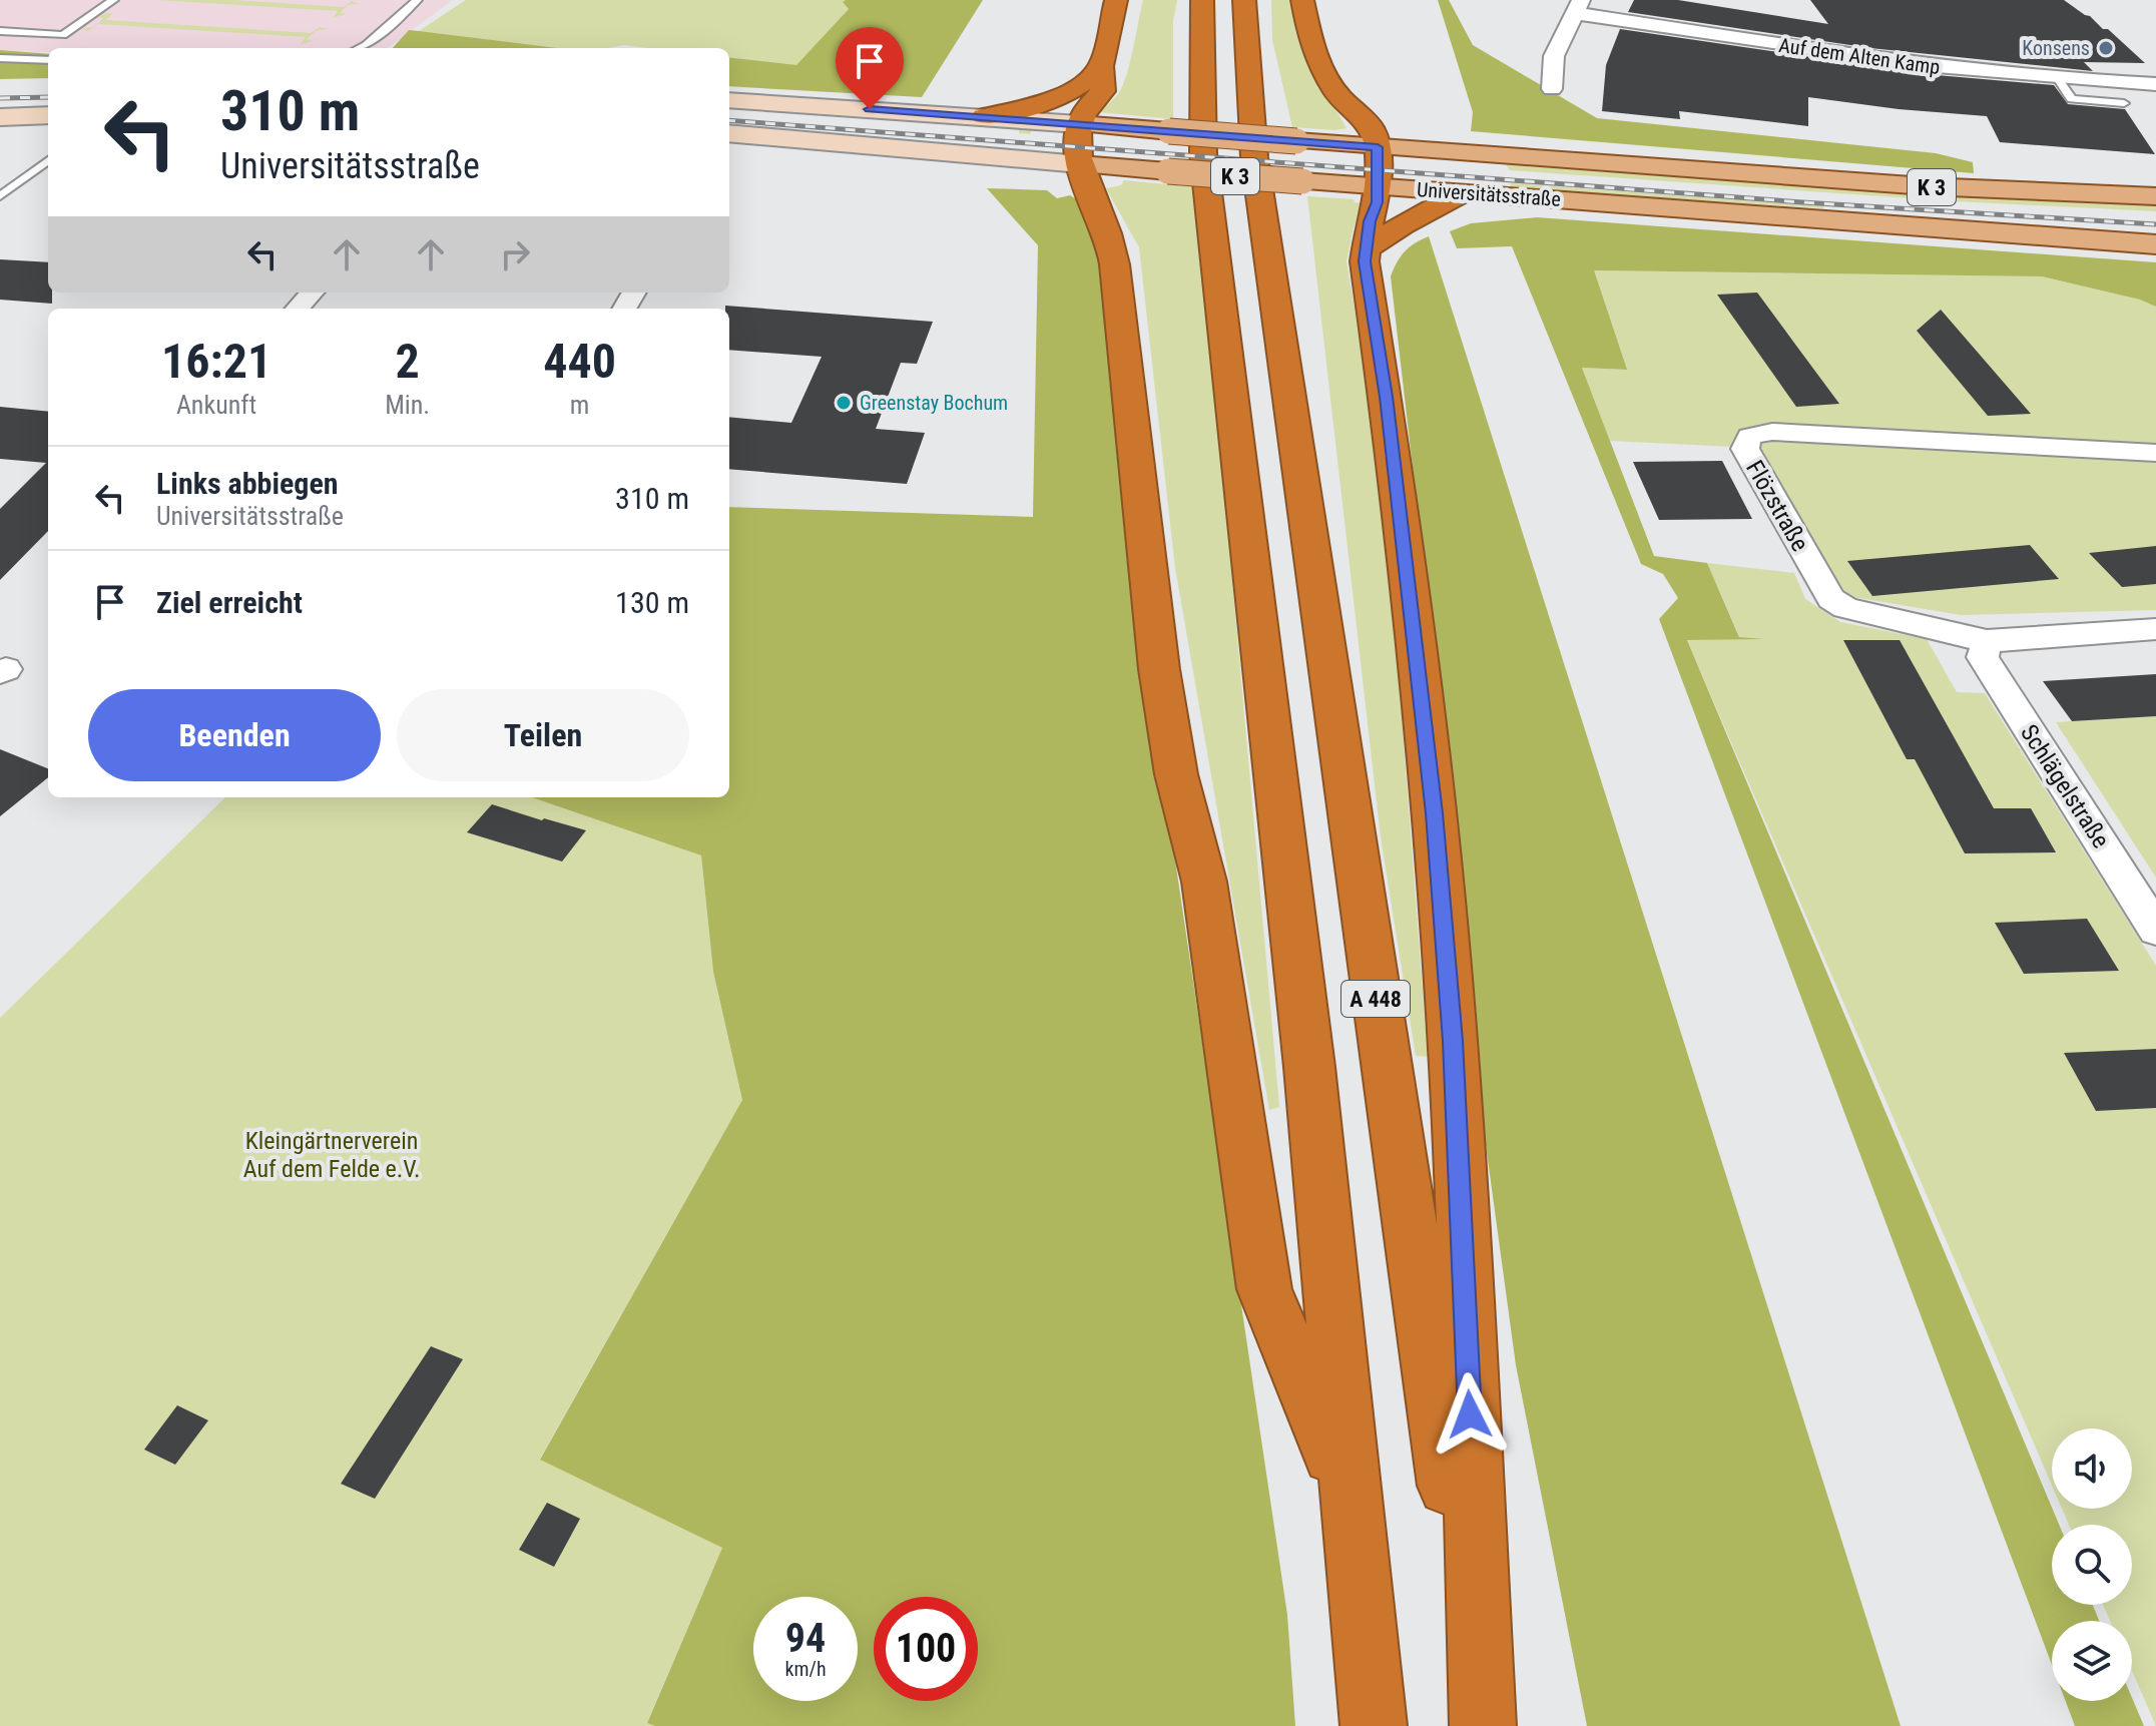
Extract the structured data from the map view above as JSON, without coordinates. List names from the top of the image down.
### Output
{
  "streets": {
    "highway": ["A 448"],
    "main road": ["K 3", "Universitätsstraße"],
    "street": ["Auf dem Alten Kamp", "Flözstraße", "Schlägelstraße"]
  },
  "crossings": [
    ["Flözstraße", "Schlägelstraße"]
  ],
  "parks": ["Kleingärtnerverein Auf dem Felde e.V."],
  "places": ["Konsens", "Greenstay Bochum"],
  "page": {
    "turn": ["310 m", "Universitätsstraße"],
    "eta": [
      "16:21",
      "Ankunft",
      "2",
      "Min.",
      "440",
      "m"
    ],
    "list": [
      {
        "name": "Links abbiegen",
        "note": "Universitätsstraße",
        "value": "310 m"
      },
      {
        "name": "Ziel erreicht",
        "value": "130 m"
      }
    ],
    "buttons": ["Beenden", "Teilen"],
    "speed": "94 km/h",
    "limit": "100"
  }
}
